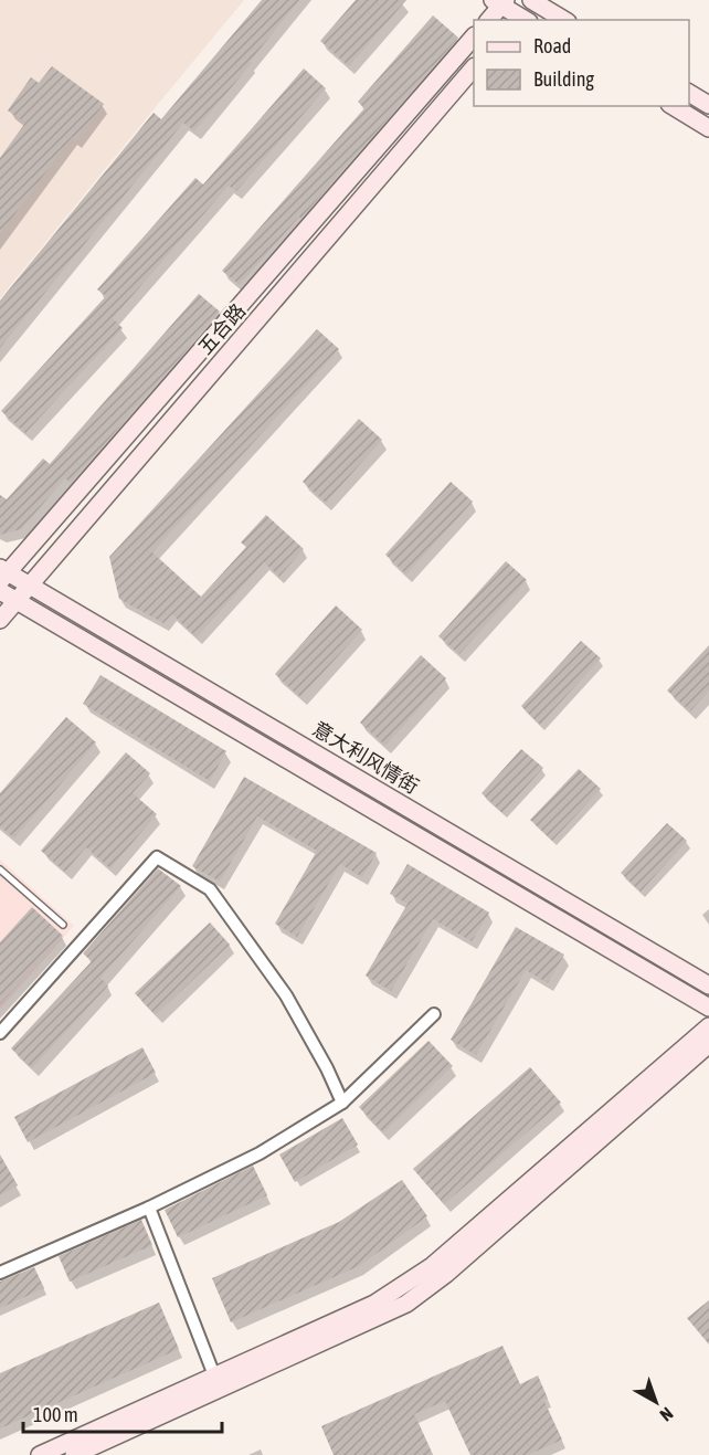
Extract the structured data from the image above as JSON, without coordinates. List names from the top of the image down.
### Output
{
  "streets": {
    "street": ["五合路", "意大利风情街"]
  },
  "crossings": [
    ["五合路", "意大利风情街"]
  ],
  "legend": ["Road", "Building"],
  "scale_bar": "100 m",
  "north": "bottom right"
}
